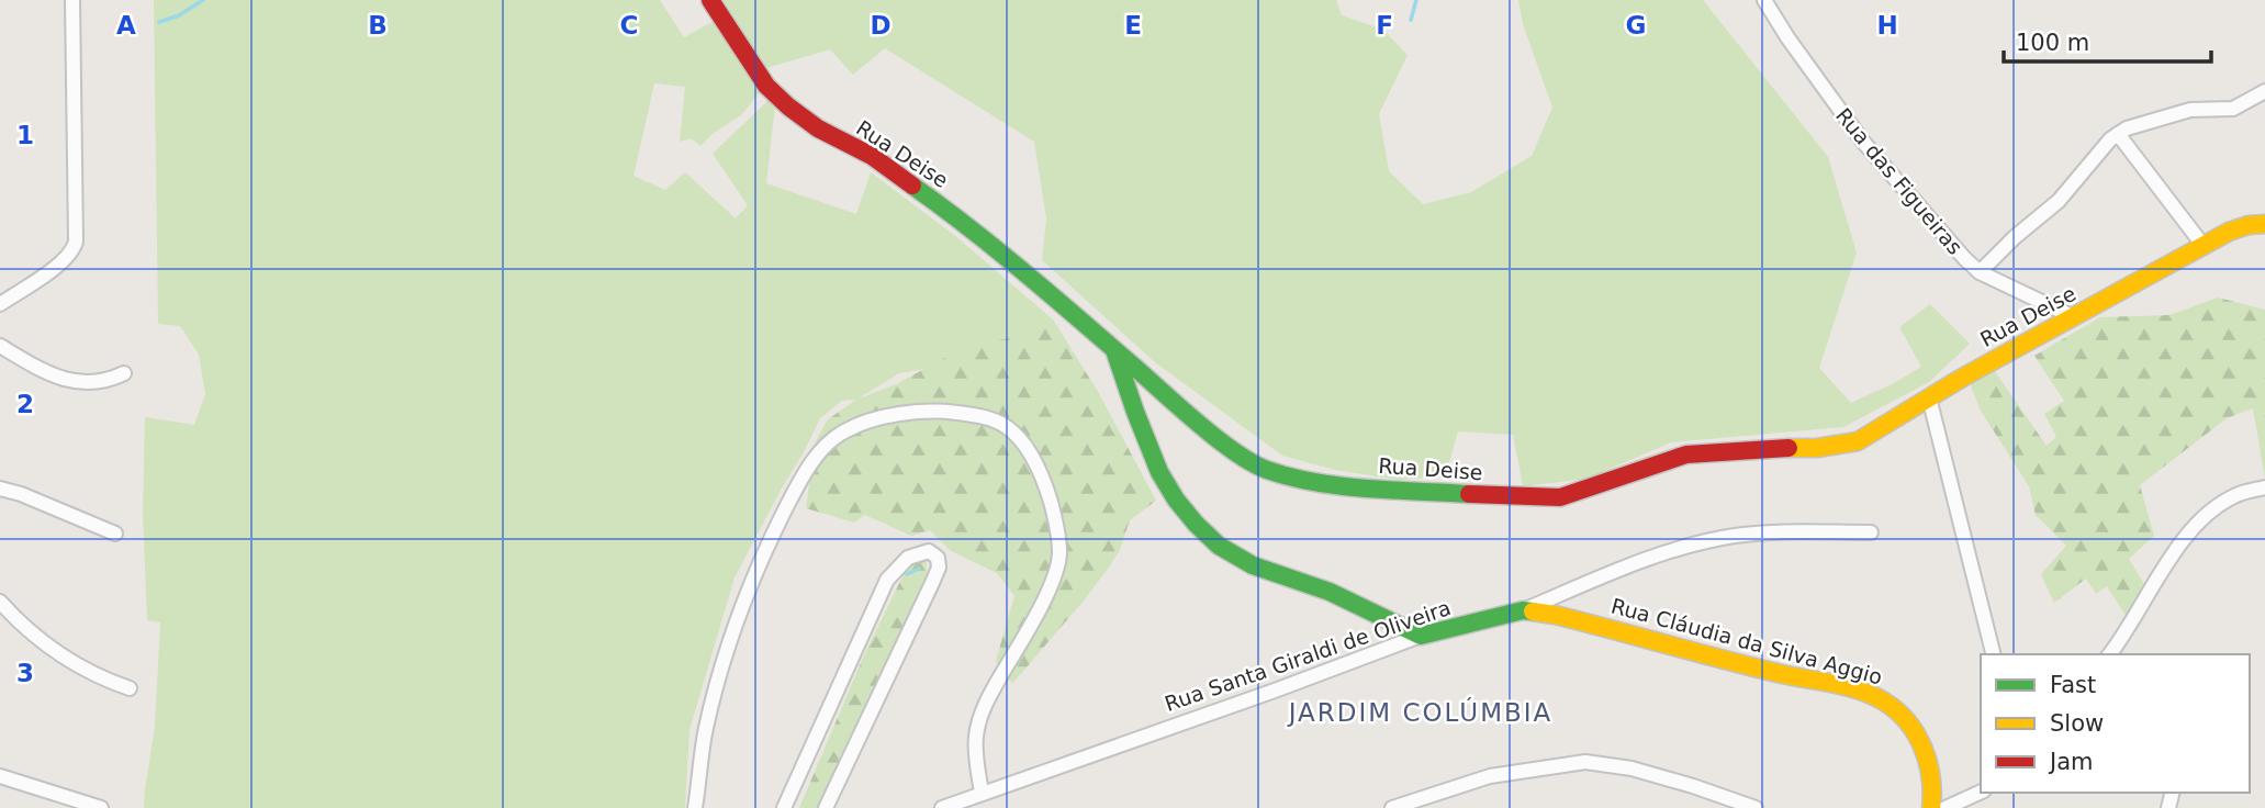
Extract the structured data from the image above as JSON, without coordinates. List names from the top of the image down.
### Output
{
  "streets": {
    "street": [
      "Rua Deise",
      "Rua das Figueiras",
      "Rua Cláudia da Silva Aggio",
      "Rua Santa Giraldi de Oliveira"
    ]
  },
  "crossings": [
    ["Rua Deise", "Rua das Figueiras"],
    ["Rua Cláudia da Silva Aggio", "Rua Santa Giraldi de Oliveira"]
  ],
  "districts": ["JARDIM COLÚMBIA"],
  "legend": ["Fast", "Slow", "Jam"],
  "scale_bar": "100 m",
  "grid": {
    "columns": [
      "A",
      "B",
      "C",
      "D",
      "E",
      "F",
      "G",
      "H"
    ],
    "rows": ["1", "2", "3"]
  }
}
